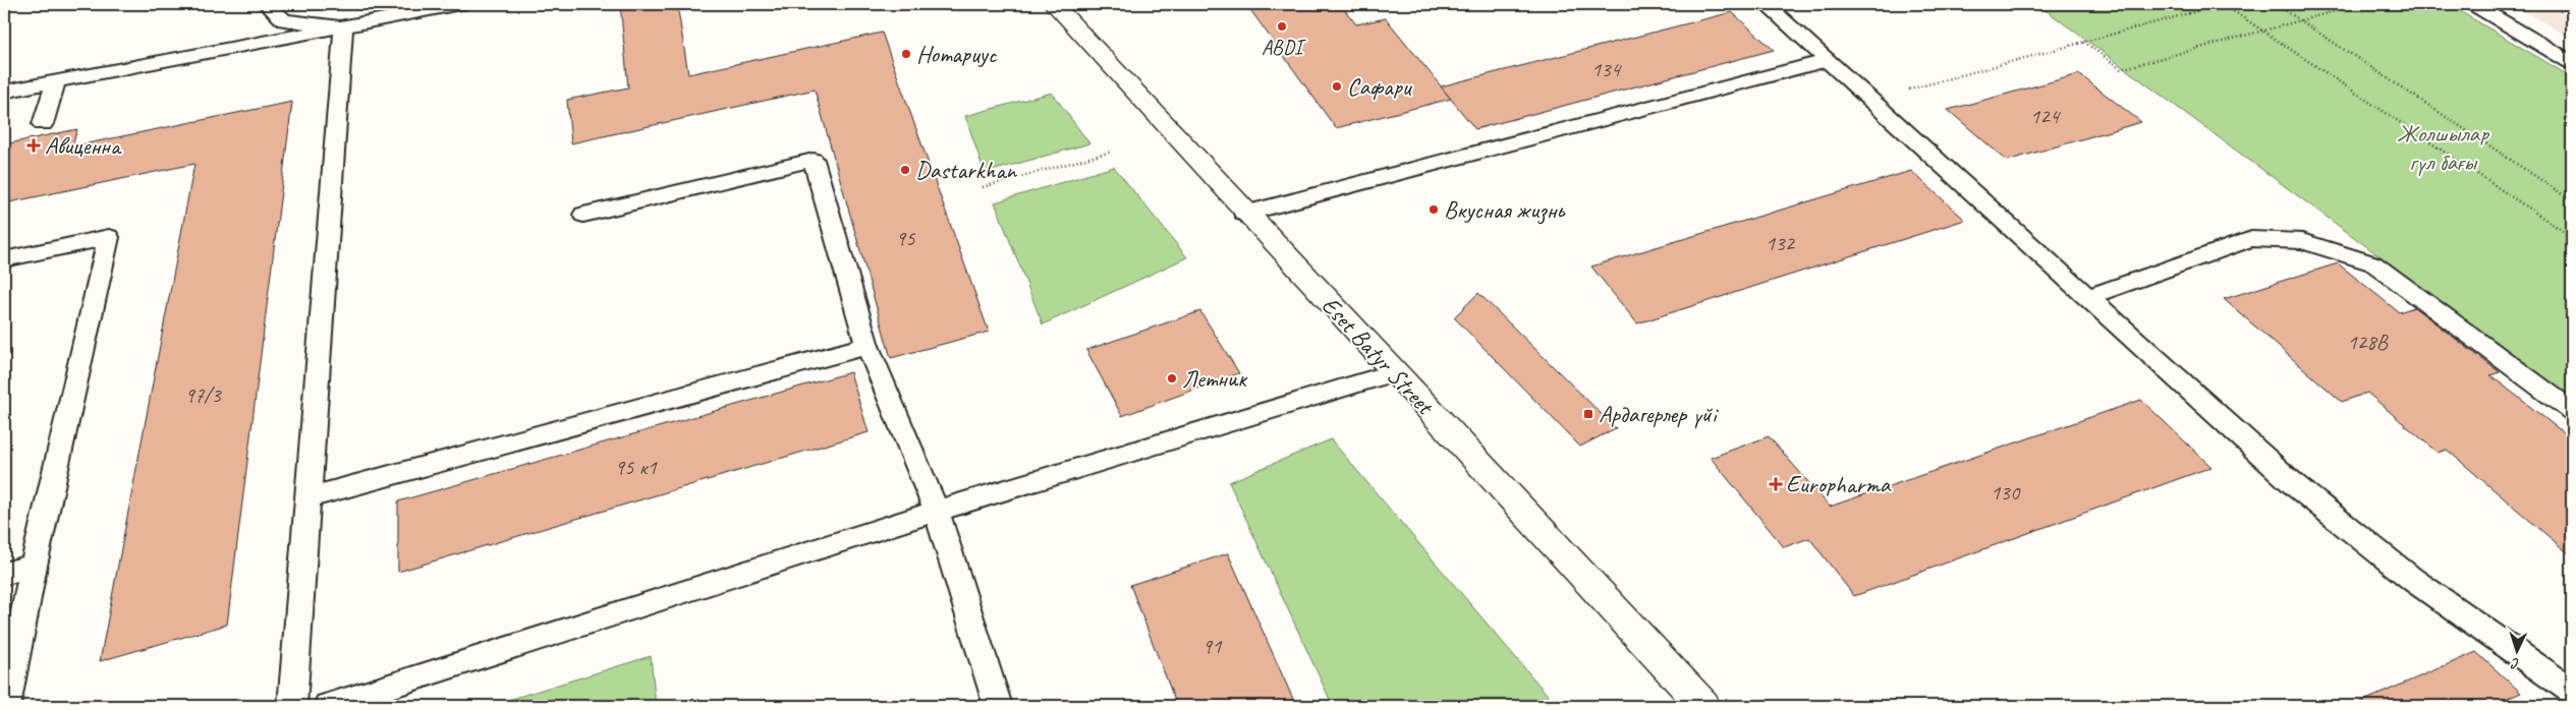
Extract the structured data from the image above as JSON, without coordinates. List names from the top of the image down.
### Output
{
  "streets": {
    "street": ["Eset Batyr Street"]
  },
  "parks": ["Жолшылар гүл бағы"],
  "places": {
    "other": [
      "ABDI",
      "Нотариус",
      "Сафари",
      "Dastarkhan",
      "Вкусная жизнь",
      "Летник"
    ],
    "health": ["Авиценна", "Europharma"],
    "transit": ["Ардагерлер үйі"]
  },
  "house_numbers": [
    "134",
    "124",
    "95",
    "132",
    "128B",
    "97/3",
    "95 к1",
    "130",
    "91"
  ],
  "north": "bottom"
}
